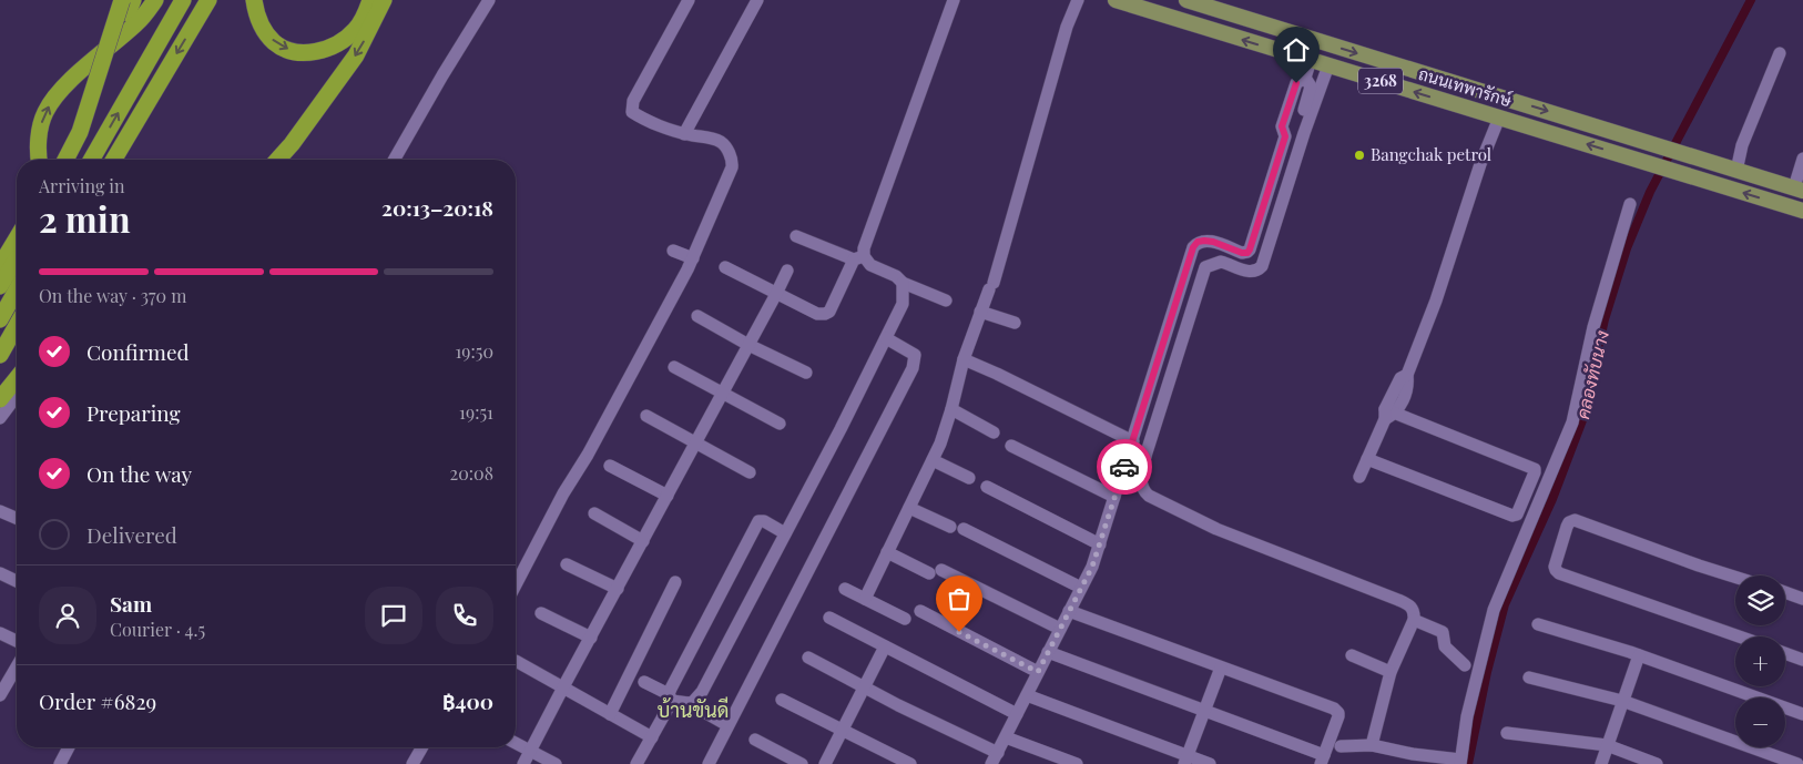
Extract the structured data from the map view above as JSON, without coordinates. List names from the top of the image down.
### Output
{
  "streets": {
    "main road": ["3268", "ถนนเทพารักษ์"]
  },
  "districts": ["บ้านขันดี"],
  "water": ["คลองทับนาง"],
  "places": ["Bangchak petrol"],
  "page": {
    "heading": ["2 min", "Arriving in", "20:13–20:18"],
    "panel": [
      "Sam",
      "Courier · 4.5",
      "Order #6829",
      "฿400"
    ],
    "bar": "On the way · 370 m",
    "list": [
      ["Confirmed", "19:50"],
      ["Preparing", "19:51"],
      ["On the way", "20:08"],
      "Delivered"
    ],
    "map_buttons": ["+", "−"]
  }
}
